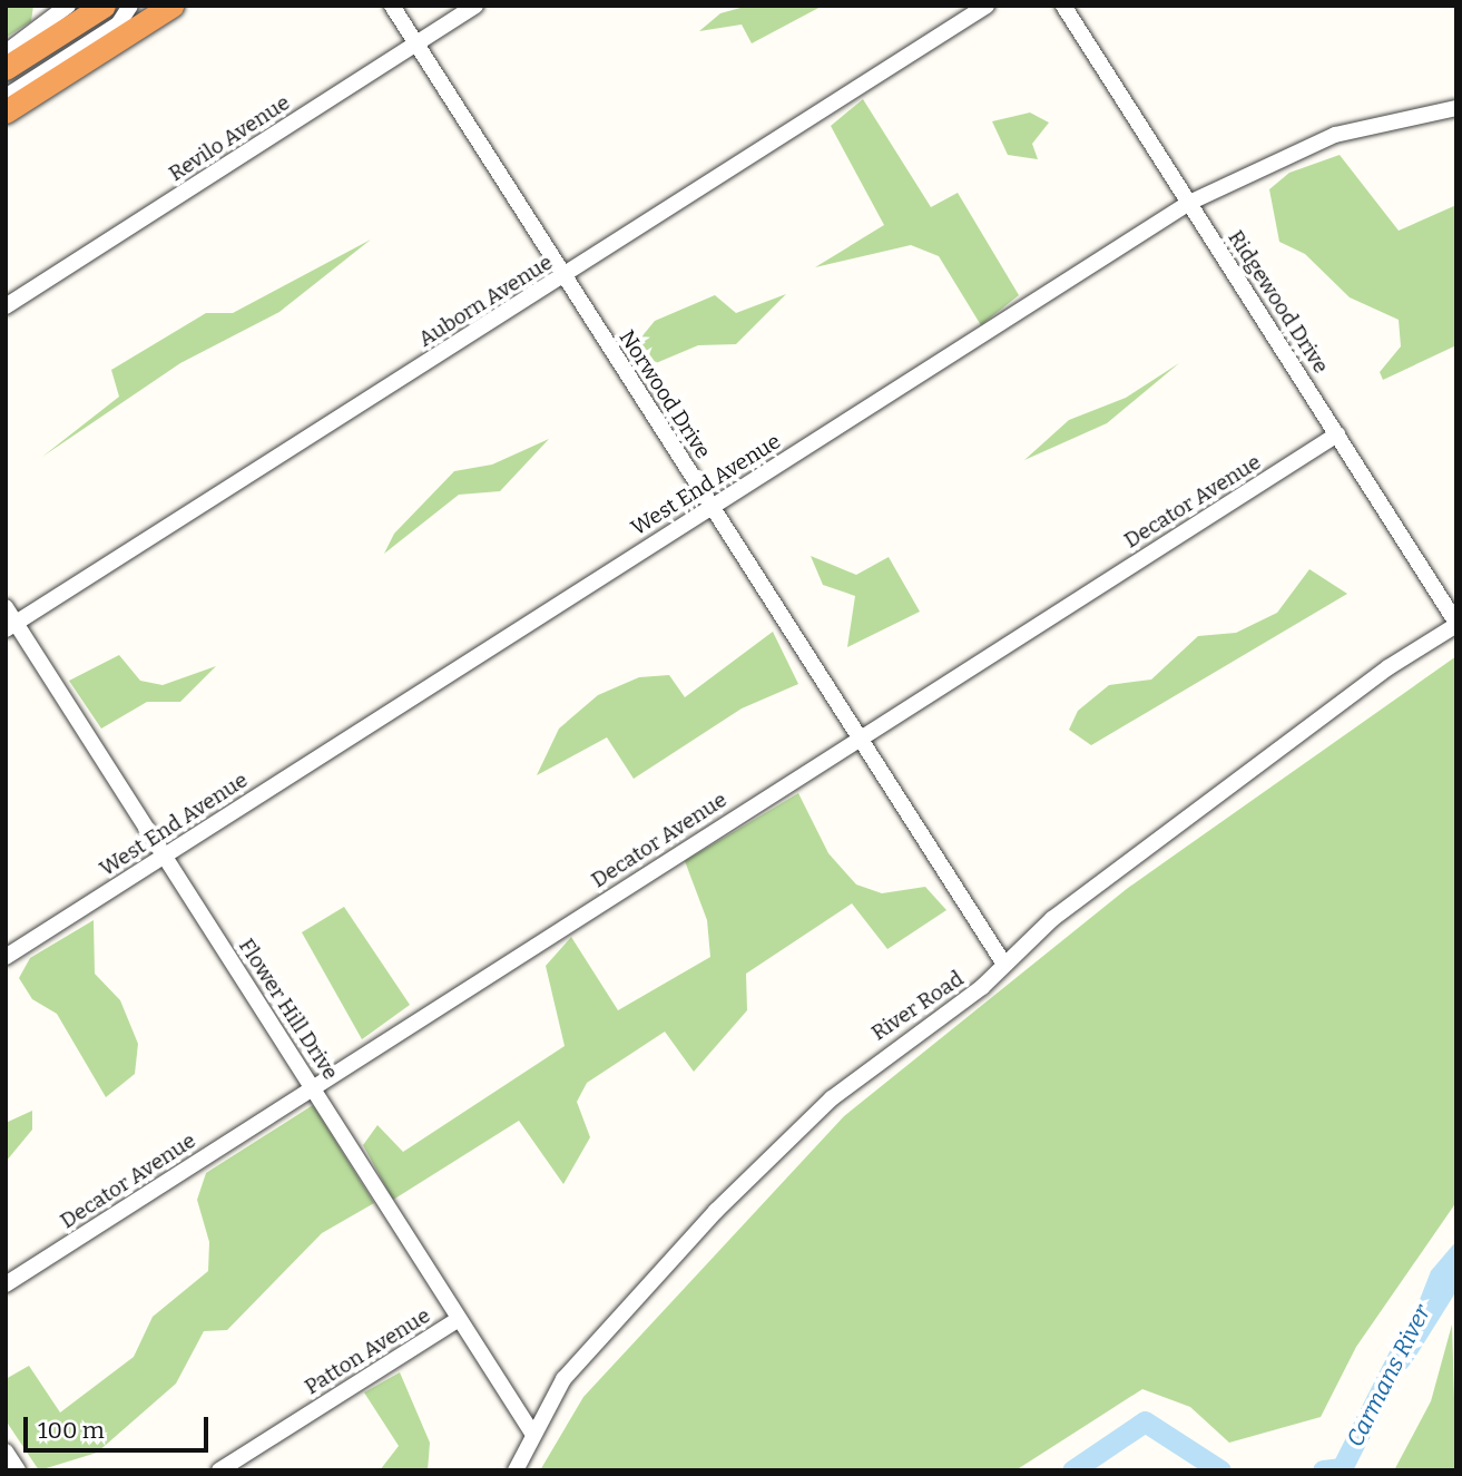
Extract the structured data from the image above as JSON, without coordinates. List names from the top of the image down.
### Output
{
  "streets": {
    "street": [
      "Revilo Avenue",
      "Auborn Avenue",
      "Ridgewood Drive",
      "Norwood Drive",
      "West End Avenue",
      "Decator Avenue",
      "River Road",
      "Flower Hill Drive",
      "Patton Avenue"
    ]
  },
  "crossings": [
    ["Revilo Avenue", "Norwood Drive"],
    ["Auborn Avenue", "Norwood Drive"],
    ["Auborn Avenue", "Flower Hill Drive"],
    ["Ridgewood Drive", "West End Avenue"],
    ["Ridgewood Drive", "Decator Avenue"],
    ["Ridgewood Drive", "River Road"],
    ["Norwood Drive", "West End Avenue"],
    ["Norwood Drive", "Decator Avenue"],
    ["Norwood Drive", "River Road"],
    ["West End Avenue", "Flower Hill Drive"],
    ["Decator Avenue", "Flower Hill Drive"],
    ["River Road", "Flower Hill Drive"],
    ["Flower Hill Drive", "Patton Avenue"]
  ],
  "water": ["Carmans River"],
  "scale_bar": "100 m"
}
